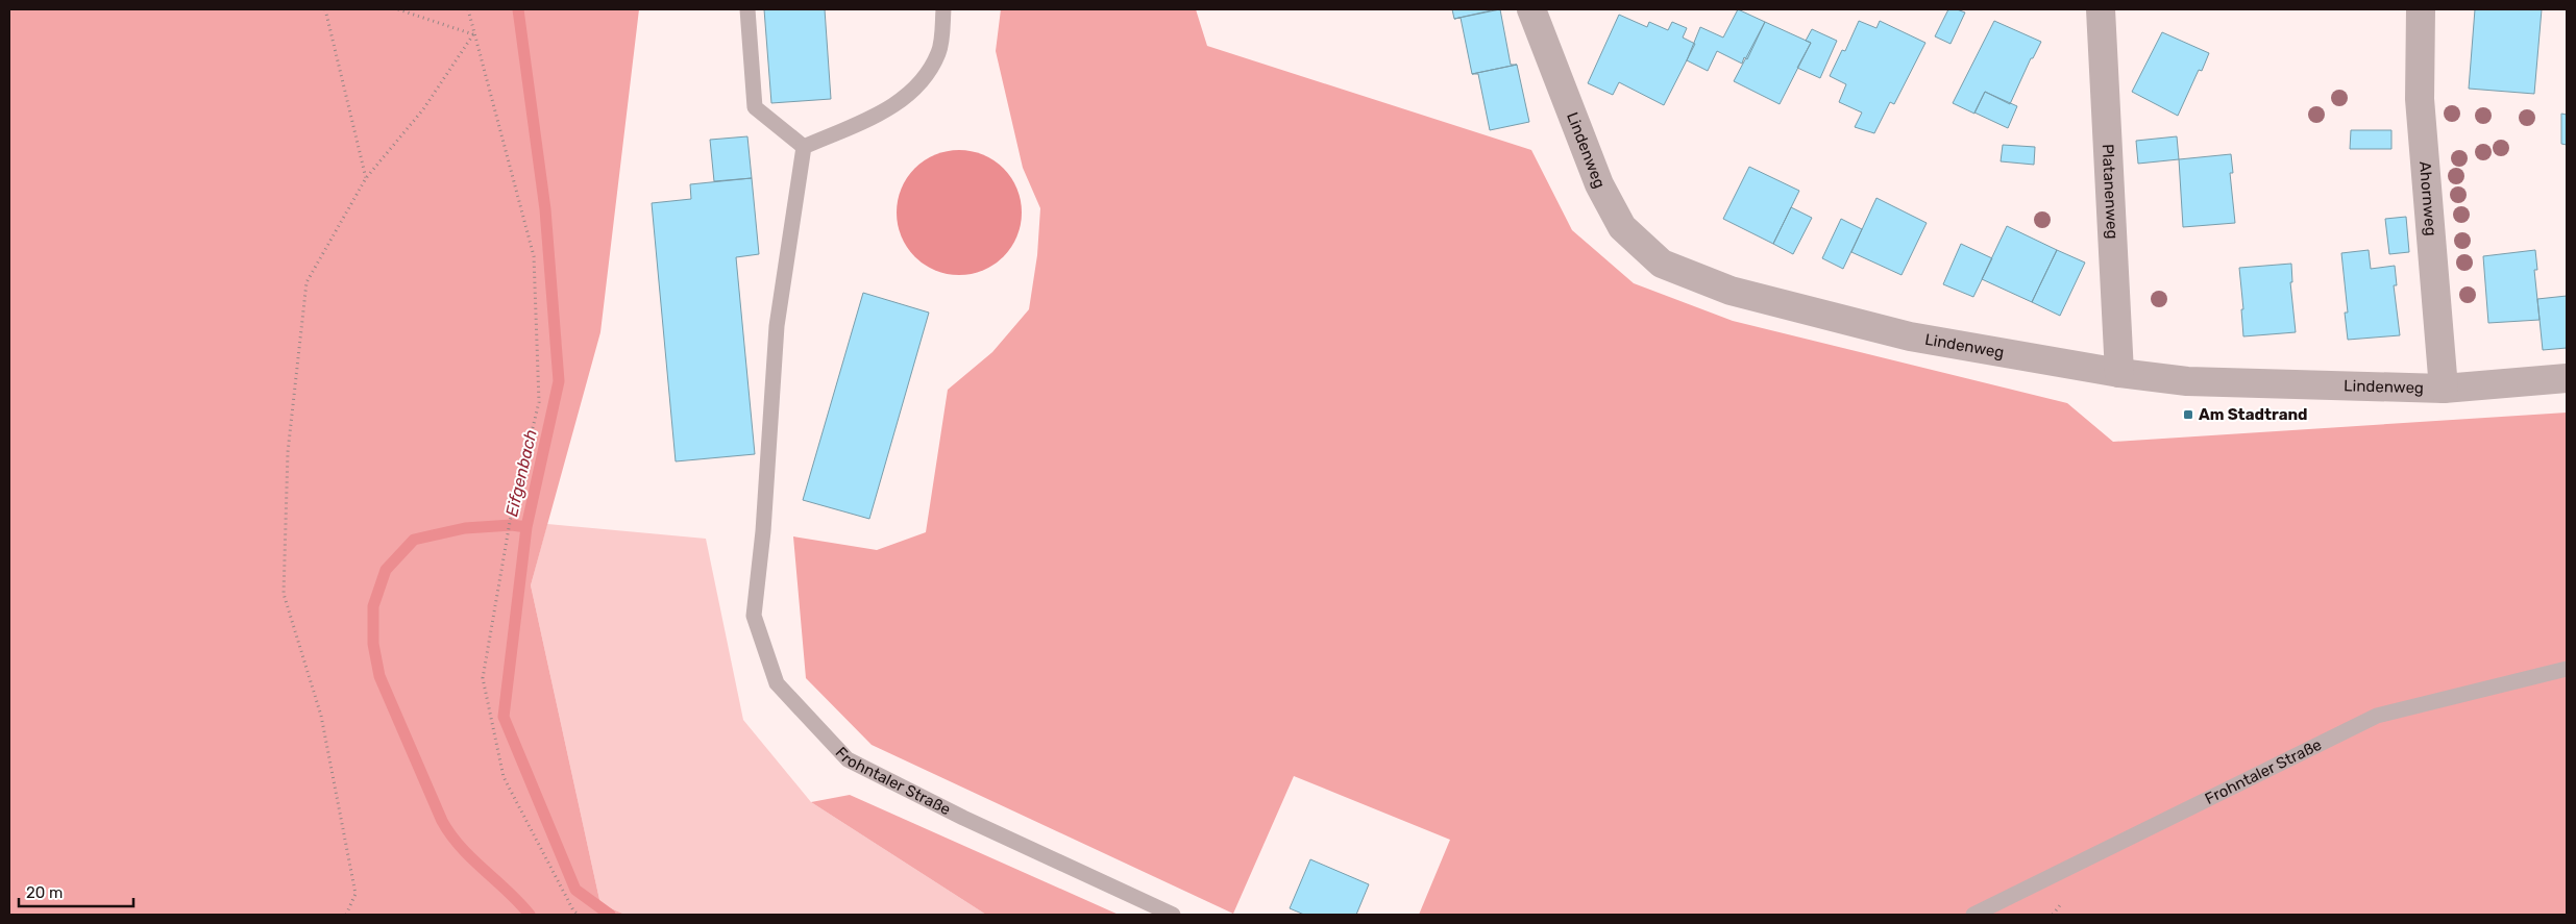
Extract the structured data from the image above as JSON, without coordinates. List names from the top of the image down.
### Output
{
  "streets": {
    "street": ["Lindenweg", "Platanenweg", "Ahornweg"],
    "lane": ["Frohntaler Straße"]
  },
  "crossings": [
    ["Lindenweg", "Platanenweg"],
    ["Lindenweg", "Ahornweg"]
  ],
  "water": ["Eifgenbach"],
  "places": {
    "transit": ["Am Stadtrand"]
  },
  "scale_bar": "20 m"
}
